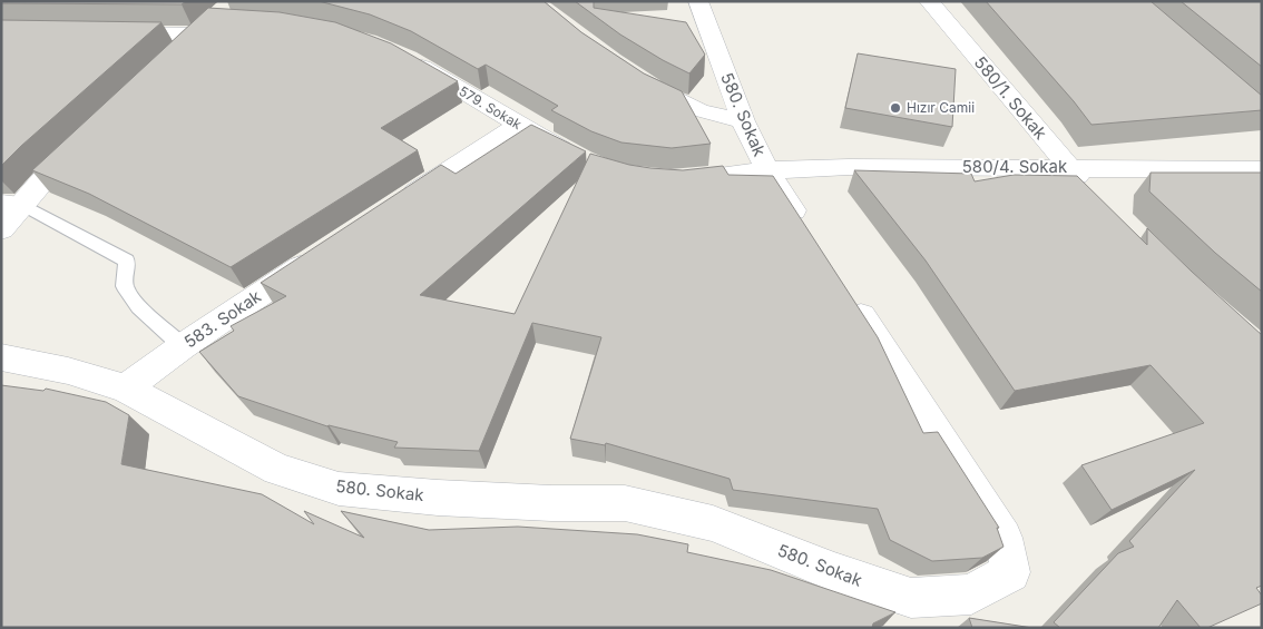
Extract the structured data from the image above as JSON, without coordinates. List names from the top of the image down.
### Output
{
  "streets": {
    "street": [
      "580/1. Sokak",
      "579. Sokak",
      "580. Sokak",
      "580/4. Sokak",
      "583. Sokak"
    ]
  },
  "crossings": [
    ["580/1. Sokak", "580/4. Sokak"],
    ["580. Sokak", "580/4. Sokak"],
    ["580. Sokak", "583. Sokak"]
  ],
  "places": ["Hızır Camii"]
}
